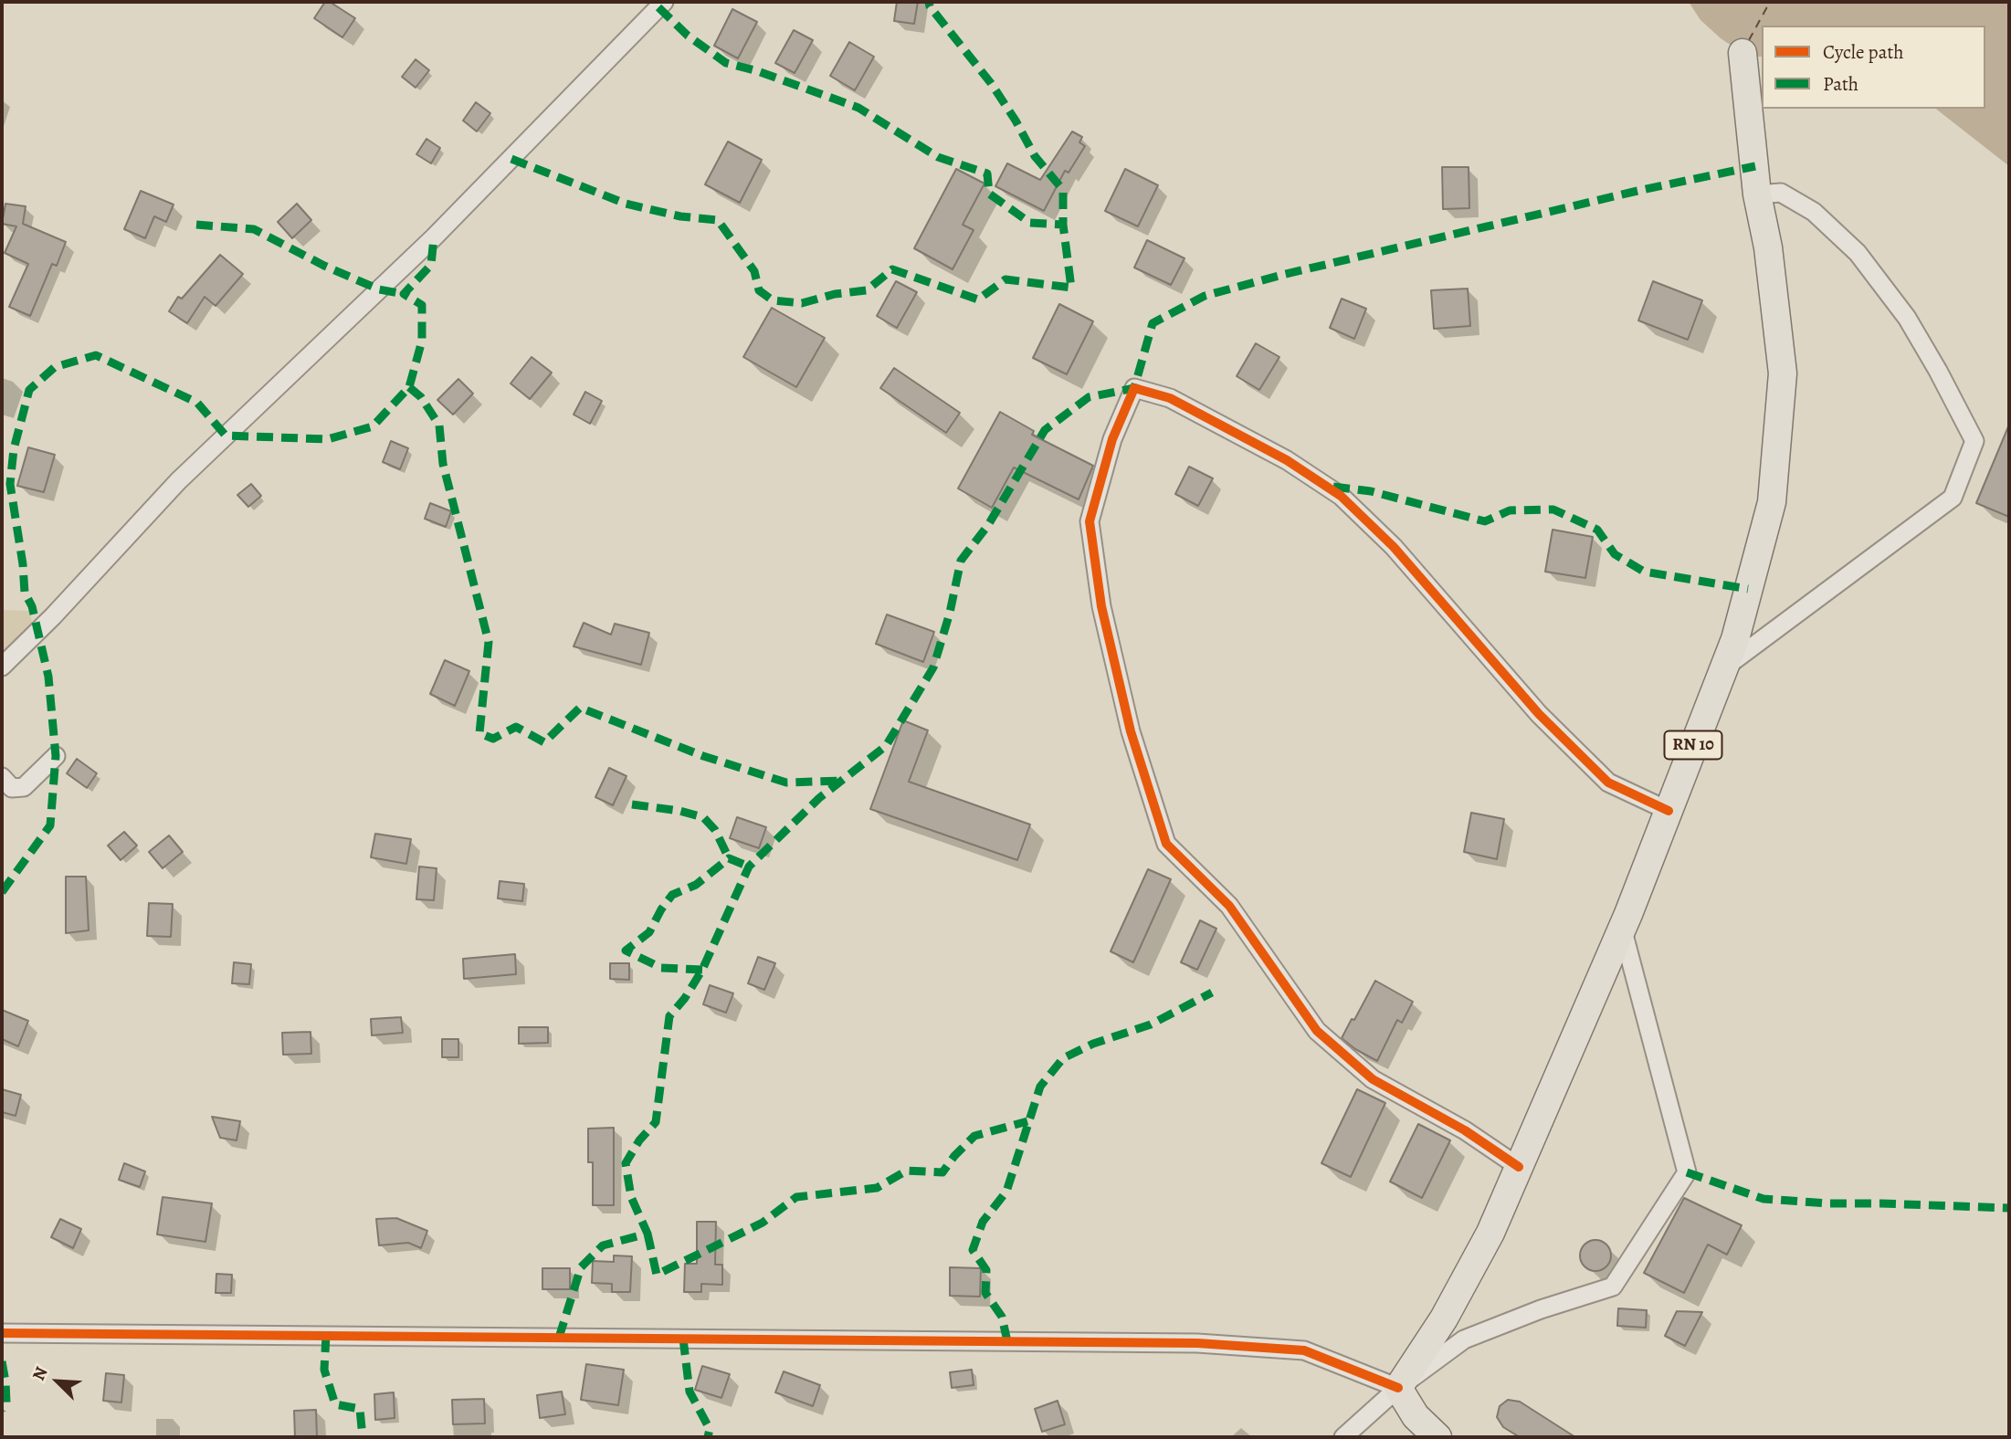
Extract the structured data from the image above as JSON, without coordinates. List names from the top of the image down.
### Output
{
  "streets": {
    "main road": ["RN 10"]
  },
  "legend": ["Cycle path", "Path"],
  "north": "top left"
}
